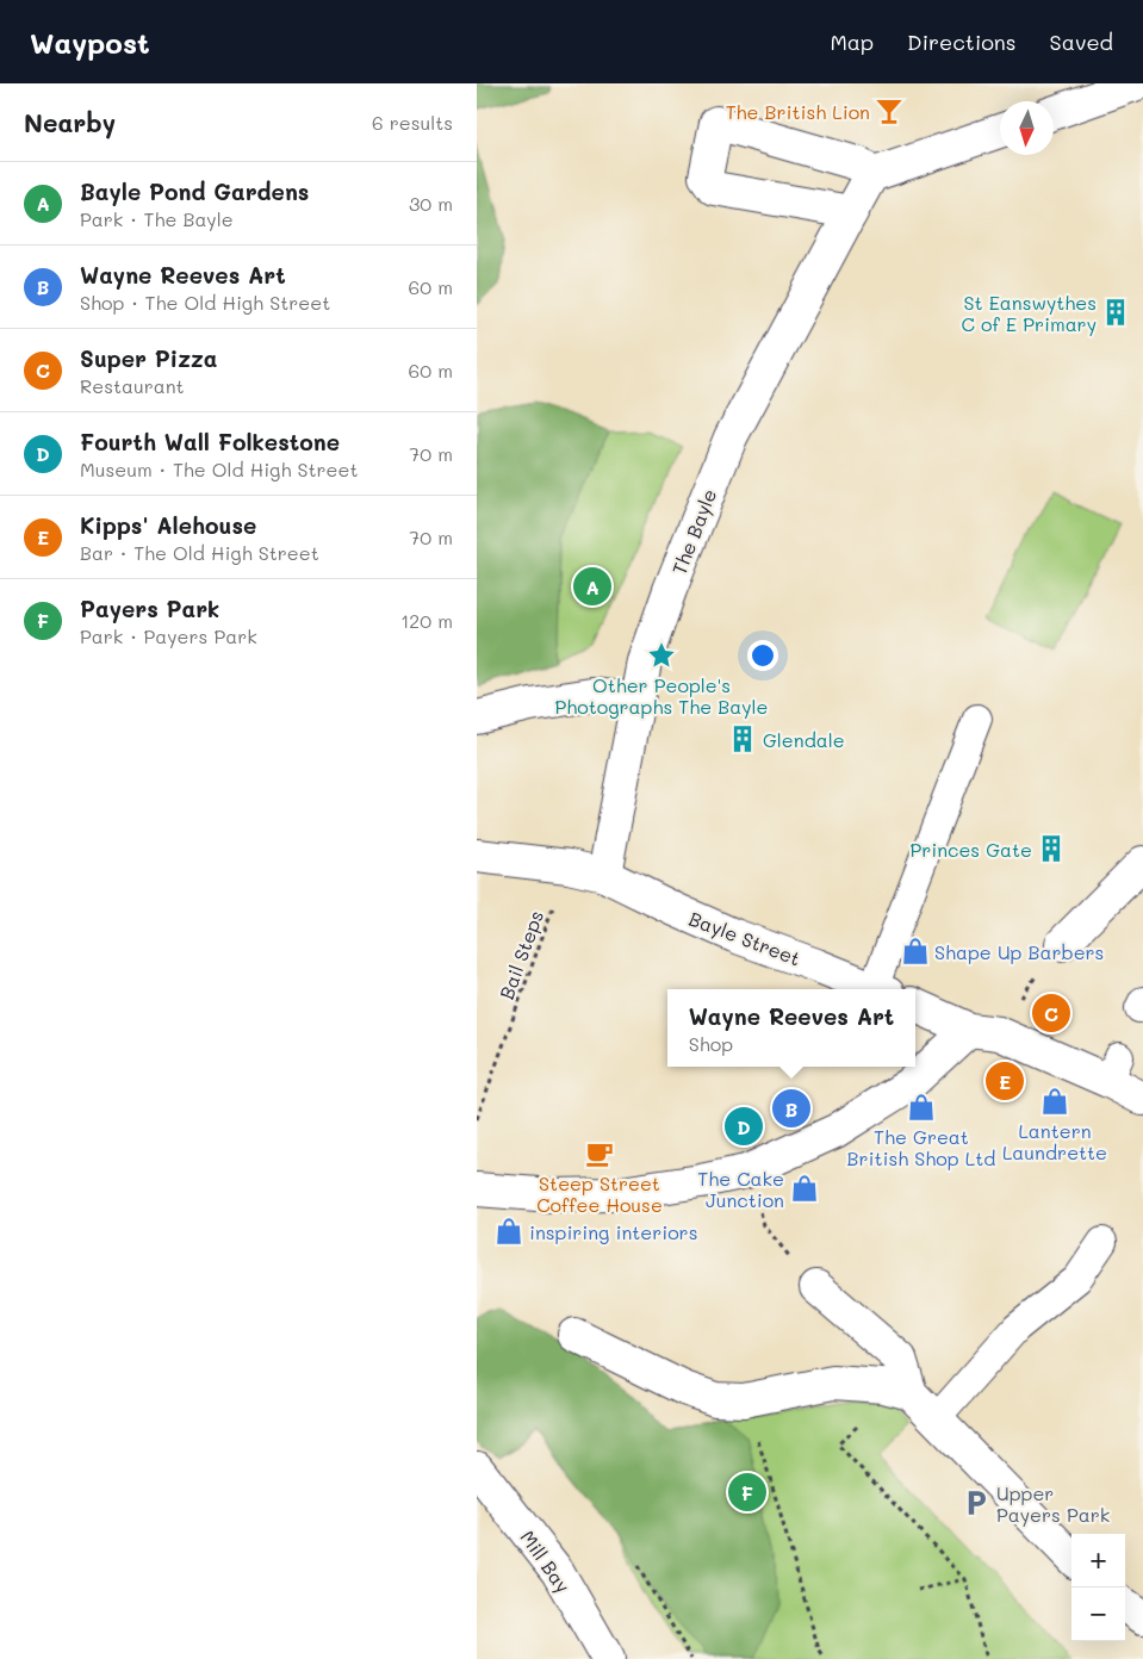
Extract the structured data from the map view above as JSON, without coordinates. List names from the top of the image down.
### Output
{
  "streets": {
    "street": ["The Bayle", "Bayle Street", "Mill Bay"],
    "path": ["Bail Steps"]
  },
  "crossings": [
    ["The Bayle", "Bayle Street"],
    ["Bayle Street", "Bail Steps"]
  ],
  "places": {
    "bar": ["The British Lion"],
    "building": ["St Eanswythes C of E Primary", "Glendale", "Princes Gate"],
    "place": ["Other People's Photographs The Bayle"],
    "shop": [
      "Shape Up Barbers",
      "Lantern Laundrette",
      "The Great British Shop Ltd",
      "The Cake Junction",
      "inspiring interiors"
    ],
    "cafe": ["Steep Street Coffee House"],
    "parking": ["Upper Payers Park"]
  },
  "north": "bottom",
  "page": {
    "header": "Waypost",
    "nav": ["Map", "Directions", "Saved"],
    "heading": ["Nearby", "6 results"],
    "list": [
      {
        "mark": "A",
        "name": "Bayle Pond Gardens",
        "note": "Park · The Bayle",
        "value": "30 m"
      },
      {
        "mark": "B",
        "name": "Wayne Reeves Art",
        "note": "Shop · The Old High Street",
        "value": "60 m"
      },
      {
        "mark": "C",
        "name": "Super Pizza",
        "note": "Restaurant",
        "value": "60 m"
      },
      {
        "mark": "D",
        "name": "Fourth Wall Folkestone",
        "note": "Museum · The Old High Street",
        "value": "70 m"
      },
      {
        "mark": "E",
        "name": "Kipps' Alehouse",
        "note": "Bar · The Old High Street",
        "value": "70 m"
      },
      {
        "mark": "F",
        "name": "Payers Park",
        "note": "Park · Payers Park",
        "value": "120 m"
      }
    ],
    "pins": [
      "A",
      "C",
      "E",
      "B",
      "D",
      "F"
    ],
    "popup": ["Wayne Reeves Art", "Shop"],
    "map_buttons": ["+", "−"]
  }
}
